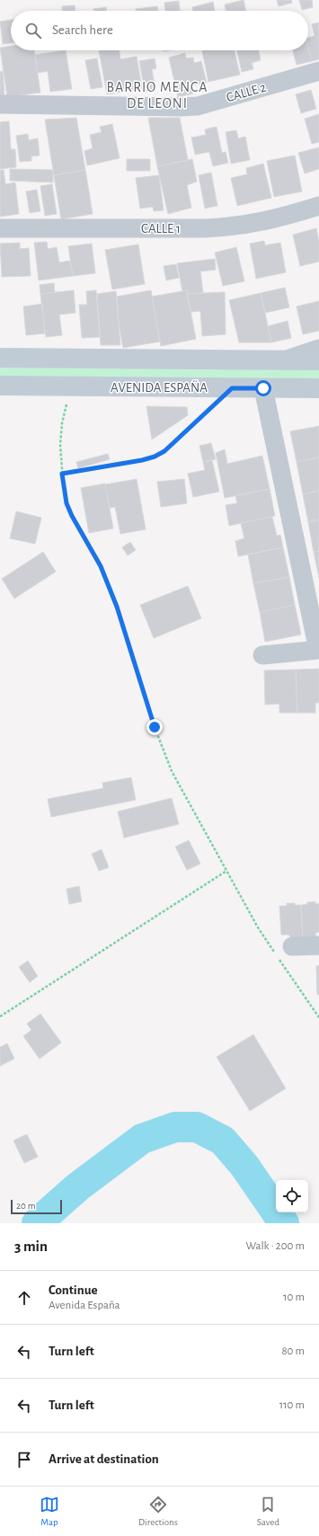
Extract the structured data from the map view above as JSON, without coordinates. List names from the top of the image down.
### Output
{
  "streets": {
    "main road": ["AVENIDA ESPAÑA"],
    "street": ["CALLE 2", "CALLE 1"]
  },
  "districts": ["BARRIO MENCA DE LEONI"],
  "scale_bar": "20 m",
  "page": {
    "search": "Search here",
    "scale": "20 m",
    "heading": ["3 min", "Walk · 200 m"],
    "list": [
      ["Continue", "Avenida España", "10 m"],
      ["Turn left", "80 m"],
      ["Turn left", "110 m"],
      "Arrive at destination"
    ],
    "nav": ["Map", "Directions", "Saved"]
  }
}
